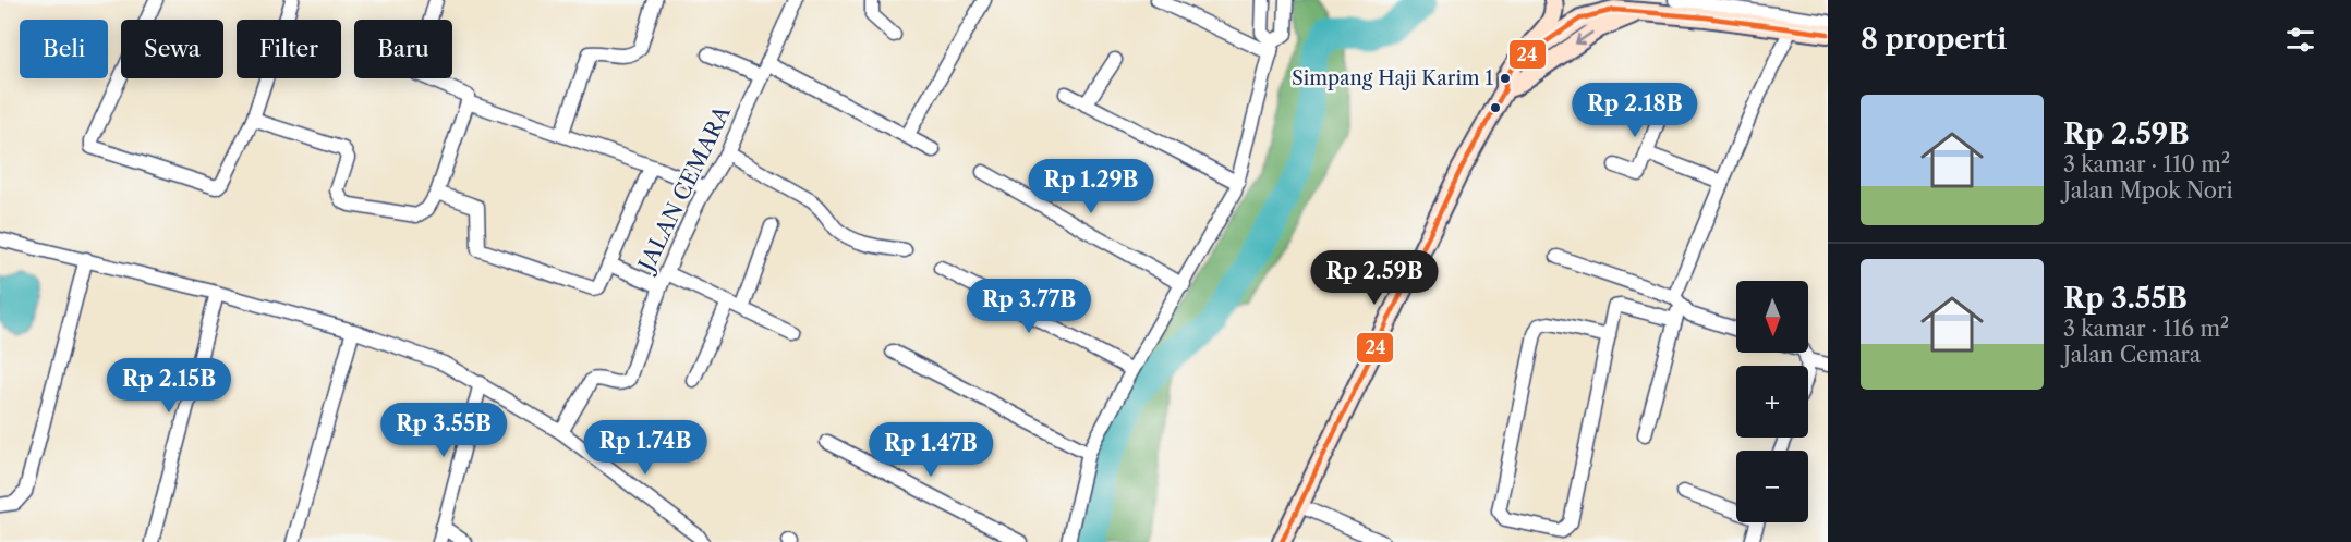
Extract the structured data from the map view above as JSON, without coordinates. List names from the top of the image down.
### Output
{
  "streets": {
    "street": ["JALAN CEMARA"]
  },
  "places": ["Simpang Haji Karim 1"],
  "lines": ["transit line 24"],
  "north": "bottom",
  "page": {
    "heading": "8 properti",
    "chip": [
      "Beli",
      "Sewa",
      "Filter",
      "Baru"
    ],
    "list": [
      {
        "name": "Rp 2.59B",
        "note": "3 kamar · 110 m² · Jalan Mpok Nori"
      },
      {
        "name": "Rp 3.55B",
        "note": "3 kamar · 116 m² · Jalan Cemara"
      }
    ],
    "price": [
      "Rp 2.18B",
      "Rp 1.29B",
      "Rp 2.59B",
      "Rp 3.77B",
      "Rp 2.15B",
      "Rp 3.55B",
      "Rp 1.74B",
      "Rp 1.47B"
    ],
    "map_buttons": ["+", "−"]
  }
}
